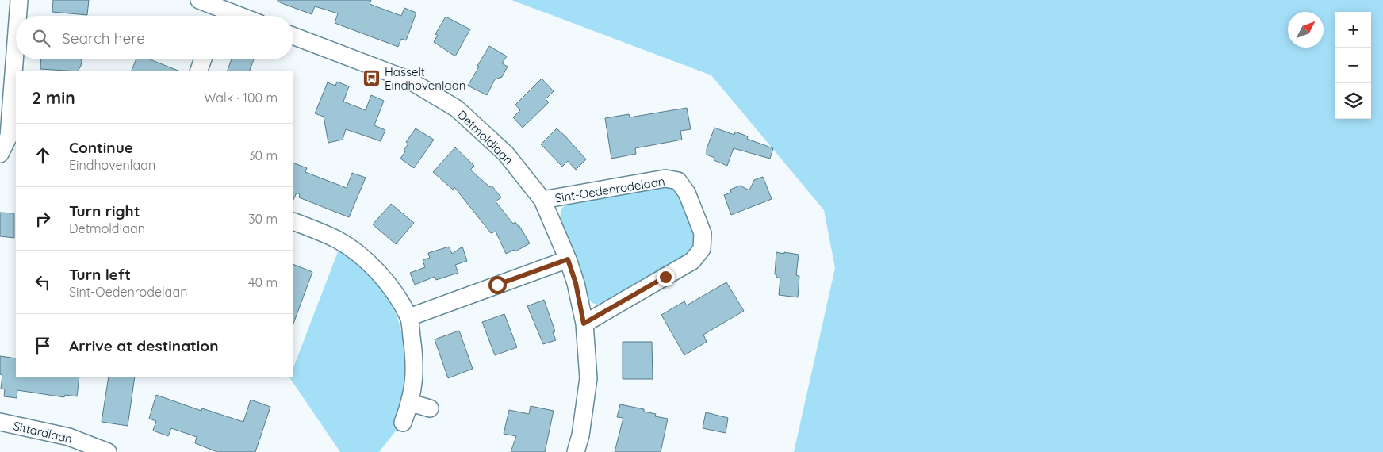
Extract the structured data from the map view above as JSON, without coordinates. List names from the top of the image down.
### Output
{
  "streets": {
    "street": ["Detmoldlaan", "Sint-Oedenrodelaan", "Sittardlaan"]
  },
  "crossings": [
    ["Detmoldlaan", "Sint-Oedenrodelaan"]
  ],
  "places": {
    "bus stop": ["Hasselt Eindhovenlaan"]
  },
  "north": "top right",
  "page": {
    "map_buttons": ["+", "−"],
    "search": "Search here",
    "heading": ["2 min", "Walk · 100 m"],
    "list": [
      ["Continue", "Eindhovenlaan", "30 m"],
      ["Turn right", "Detmoldlaan", "30 m"],
      ["Turn left", "Sint-Oedenrodelaan", "40 m"],
      "Arrive at destination"
    ]
  }
}
